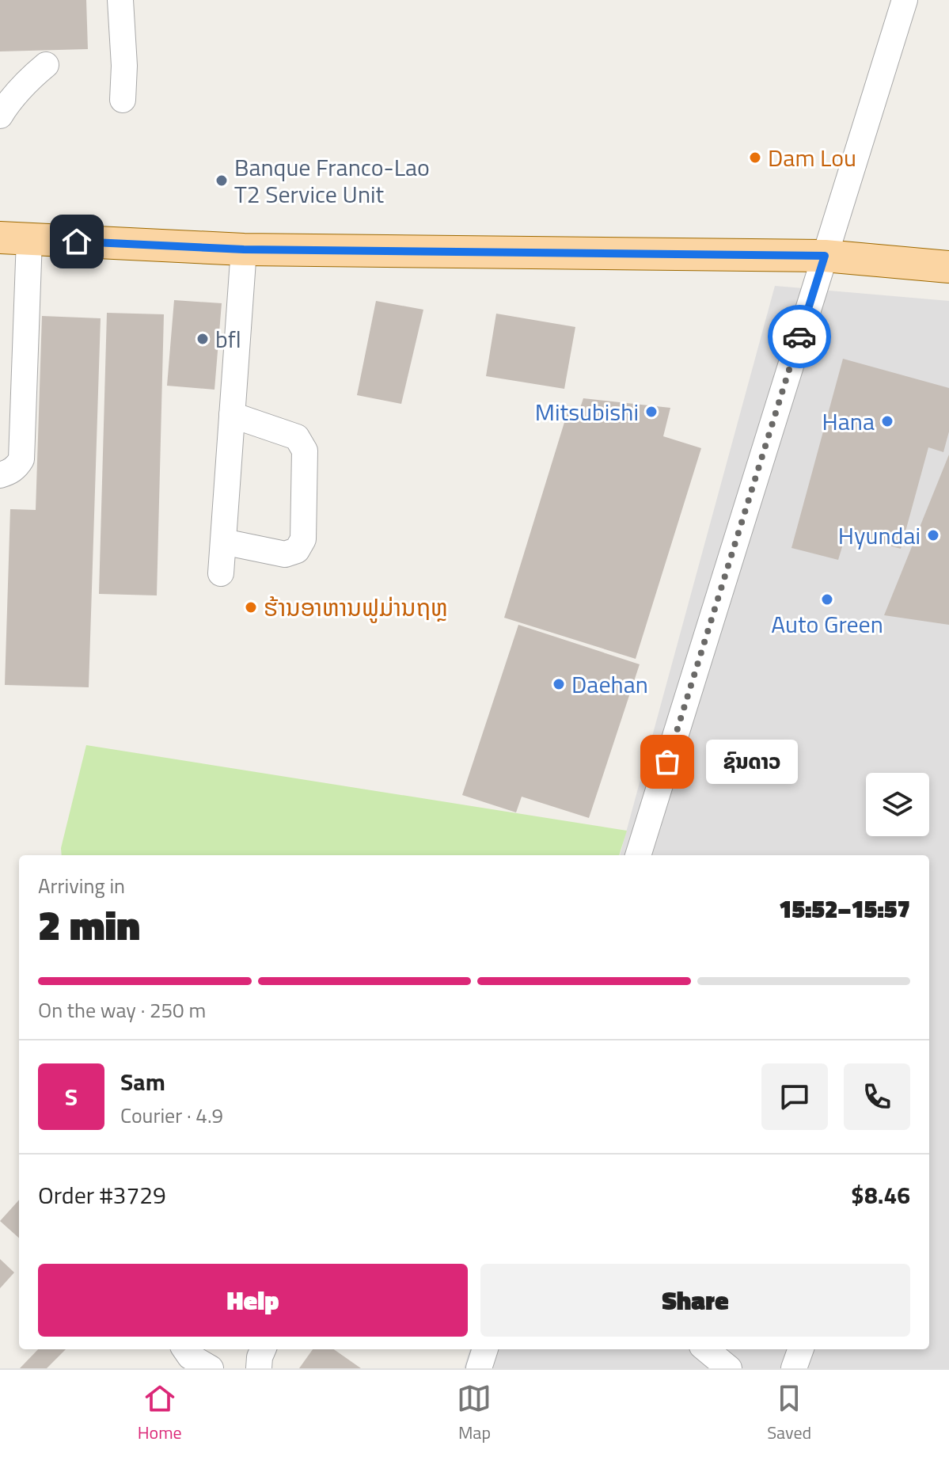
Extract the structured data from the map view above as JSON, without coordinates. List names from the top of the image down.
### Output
{
  "places": [
    "Dam Lou",
    "Banque Franco-Lao T2 Service Unit",
    "bfl",
    "Mitsubishi",
    "Hana",
    "Hyundai",
    "Auto Green",
    "ຮ້ານອາຫານຟູມ່ານຖຫຼ",
    "Daehan",
    "ຊົນດາວ"
  ],
  "page": {
    "bubble": "ຊົນດາວ",
    "heading": ["2 min", "Arriving in", "15:52–15:57"],
    "panel": [
      "Sam",
      "Courier · 4.9",
      "Order #3729",
      "$8.46"
    ],
    "bar": "On the way · 250 m",
    "round": "S",
    "buttons": ["Help", "Share"],
    "tabs": ["Home", "Map", "Saved"]
  }
}
